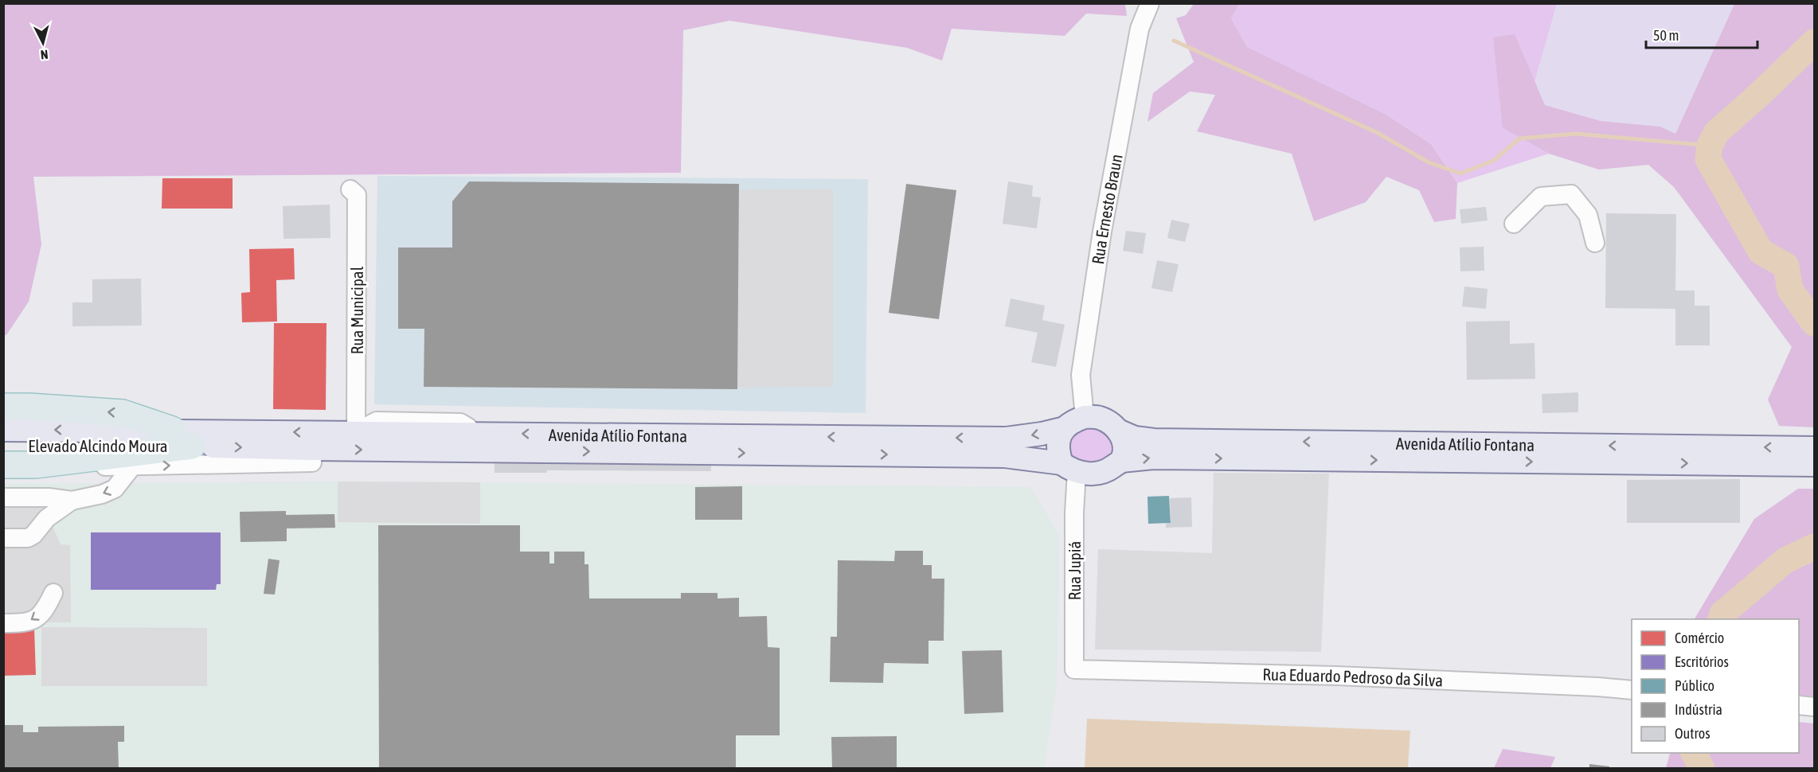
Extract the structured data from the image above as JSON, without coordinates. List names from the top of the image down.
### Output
{
  "streets": {
    "main road": ["Avenida Atílio Fontana", "Elevado Alcindo Moura"],
    "street": [
      "Rua Ernesto Braun",
      "Rua Municipal",
      "Rua Jupiá",
      "Rua Eduardo Pedroso da Silva"
    ]
  },
  "crossings": [
    ["Rua Ernesto Braun", "Avenida Atílio Fontana"],
    ["Rua Ernesto Braun", "Rua Jupiá"],
    ["Rua Municipal", "Avenida Atílio Fontana"],
    ["Avenida Atílio Fontana", "Elevado Alcindo Moura"],
    ["Avenida Atílio Fontana", "Rua Jupiá"],
    ["Rua Jupiá", "Rua Eduardo Pedroso da Silva"]
  ],
  "legend": [
    "Comércio",
    "Escritórios",
    "Público",
    "Indústria",
    "Outros"
  ],
  "scale_bar": "50 m",
  "north": "bottom"
}
